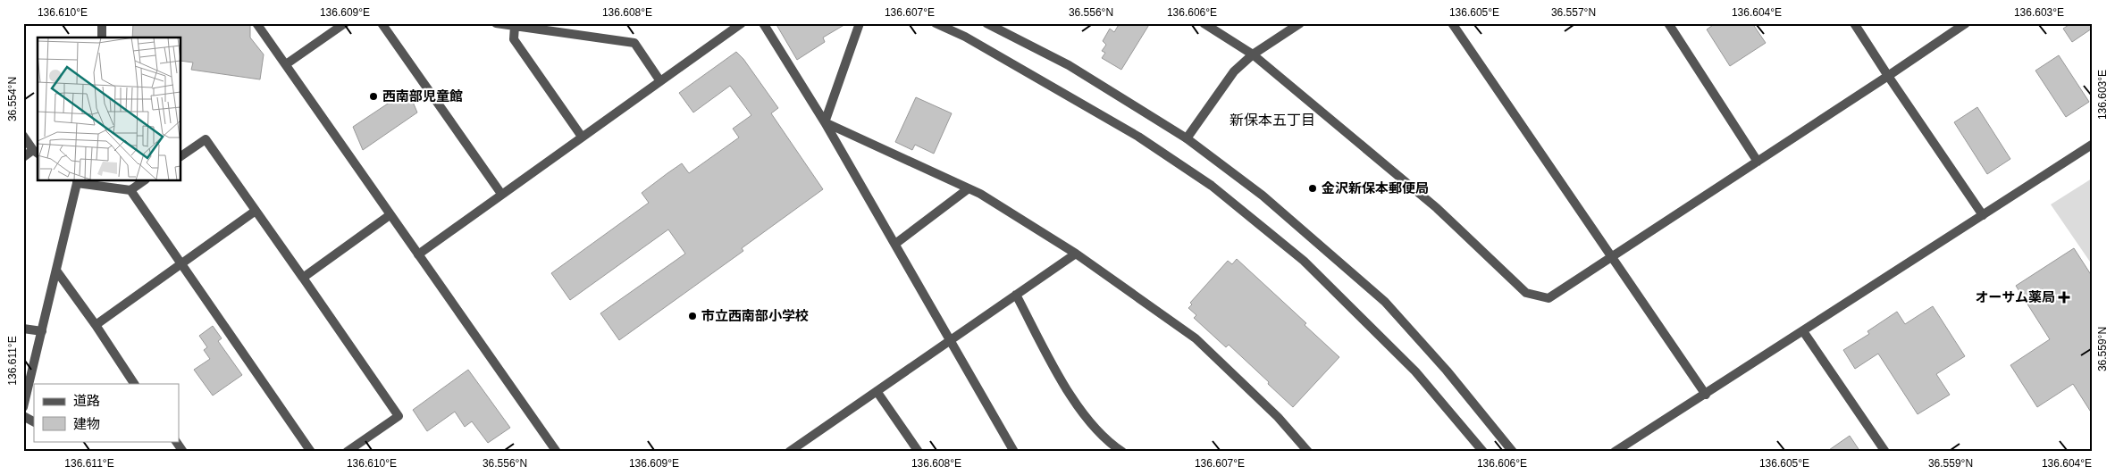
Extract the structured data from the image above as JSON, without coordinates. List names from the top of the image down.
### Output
{
  "districts": ["新保本五丁目"],
  "places": {
    "other": ["西南部児童館", "金沢新保本郵便局", "市立西南部小学校"],
    "health": ["オーサム薬局"]
  },
  "legend": ["道路", "建物"],
  "coordinates": [
    "136.610°E",
    "136.609°E",
    "136.608°E",
    "136.607°E",
    "36.556°N",
    "136.606°E",
    "136.605°E",
    "36.557°N",
    "136.604°E",
    "136.603°E",
    "36.554°N",
    "36.559°N",
    "136.611°E"
  ]
}
